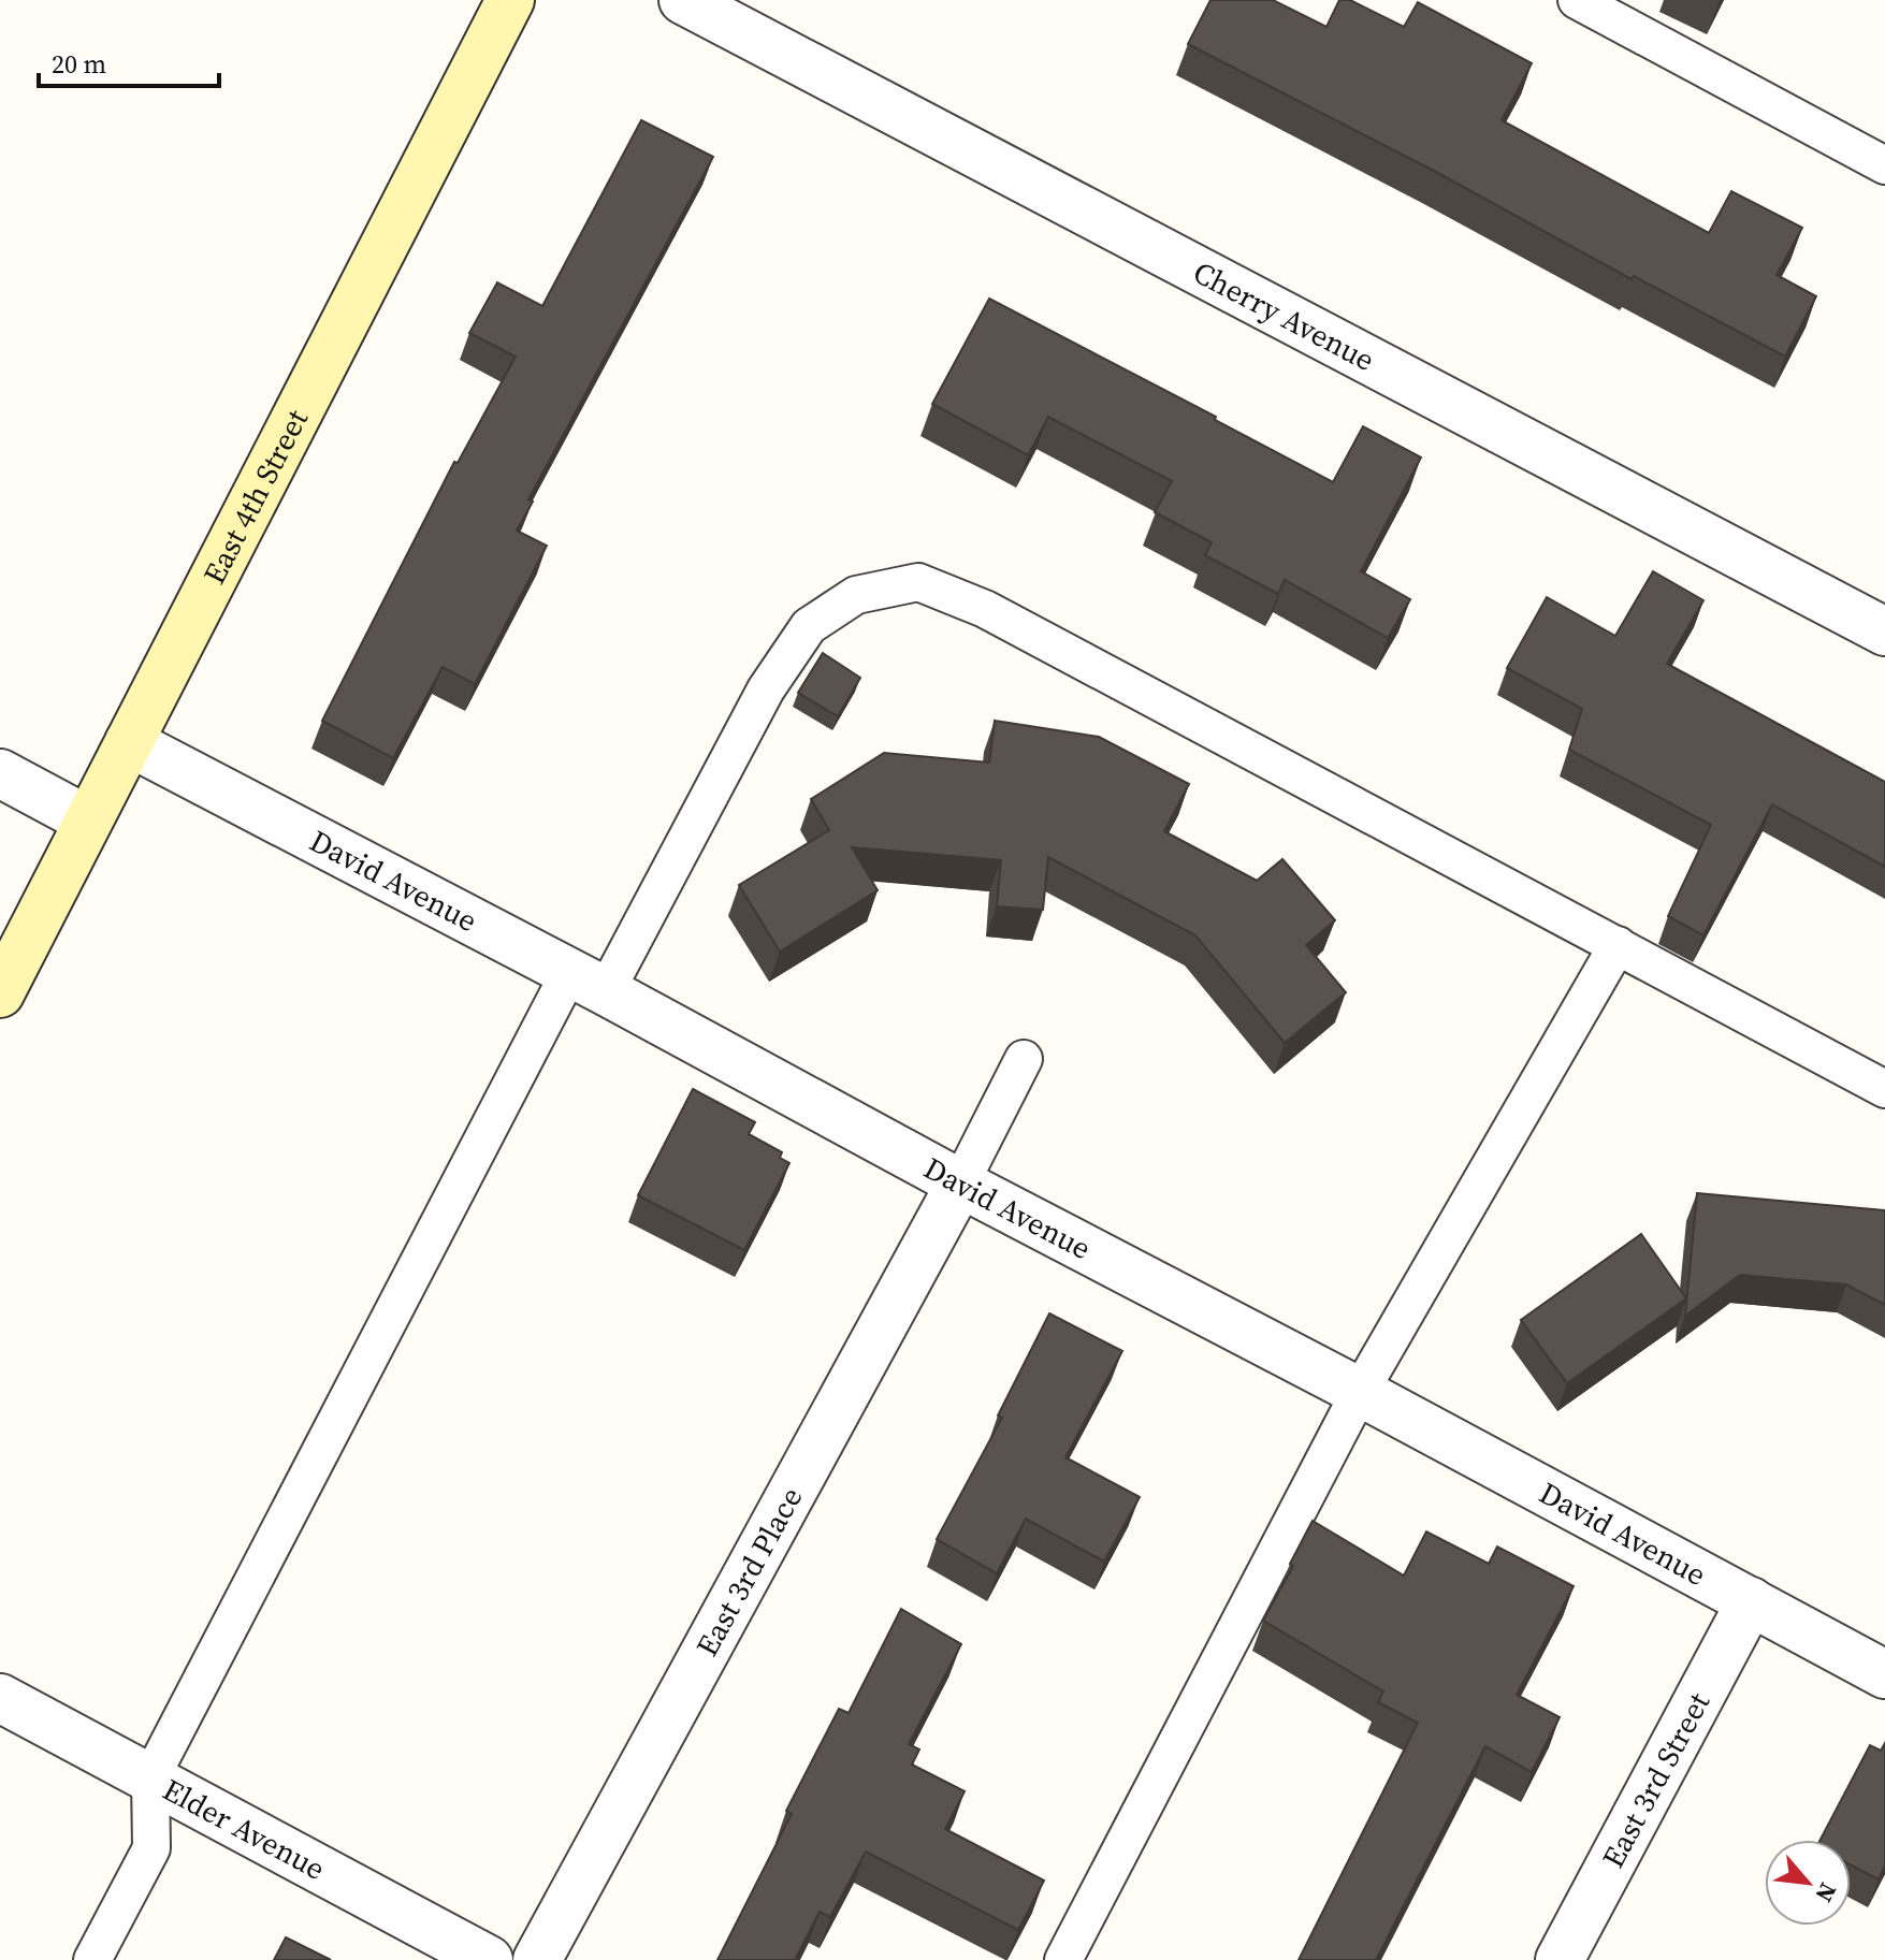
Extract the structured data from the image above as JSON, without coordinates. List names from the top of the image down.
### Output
{
  "streets": {
    "street": [
      "Cherry Avenue",
      "East 4th Street",
      "David Avenue",
      "East 3rd Place",
      "East 3rd Street",
      "Elder Avenue"
    ]
  },
  "crossings": [
    ["East 4th Street", "David Avenue"],
    ["David Avenue", "East 3rd Place"],
    ["David Avenue", "East 3rd Street"]
  ],
  "scale_bar": "20 m",
  "north": "bottom right"
}
